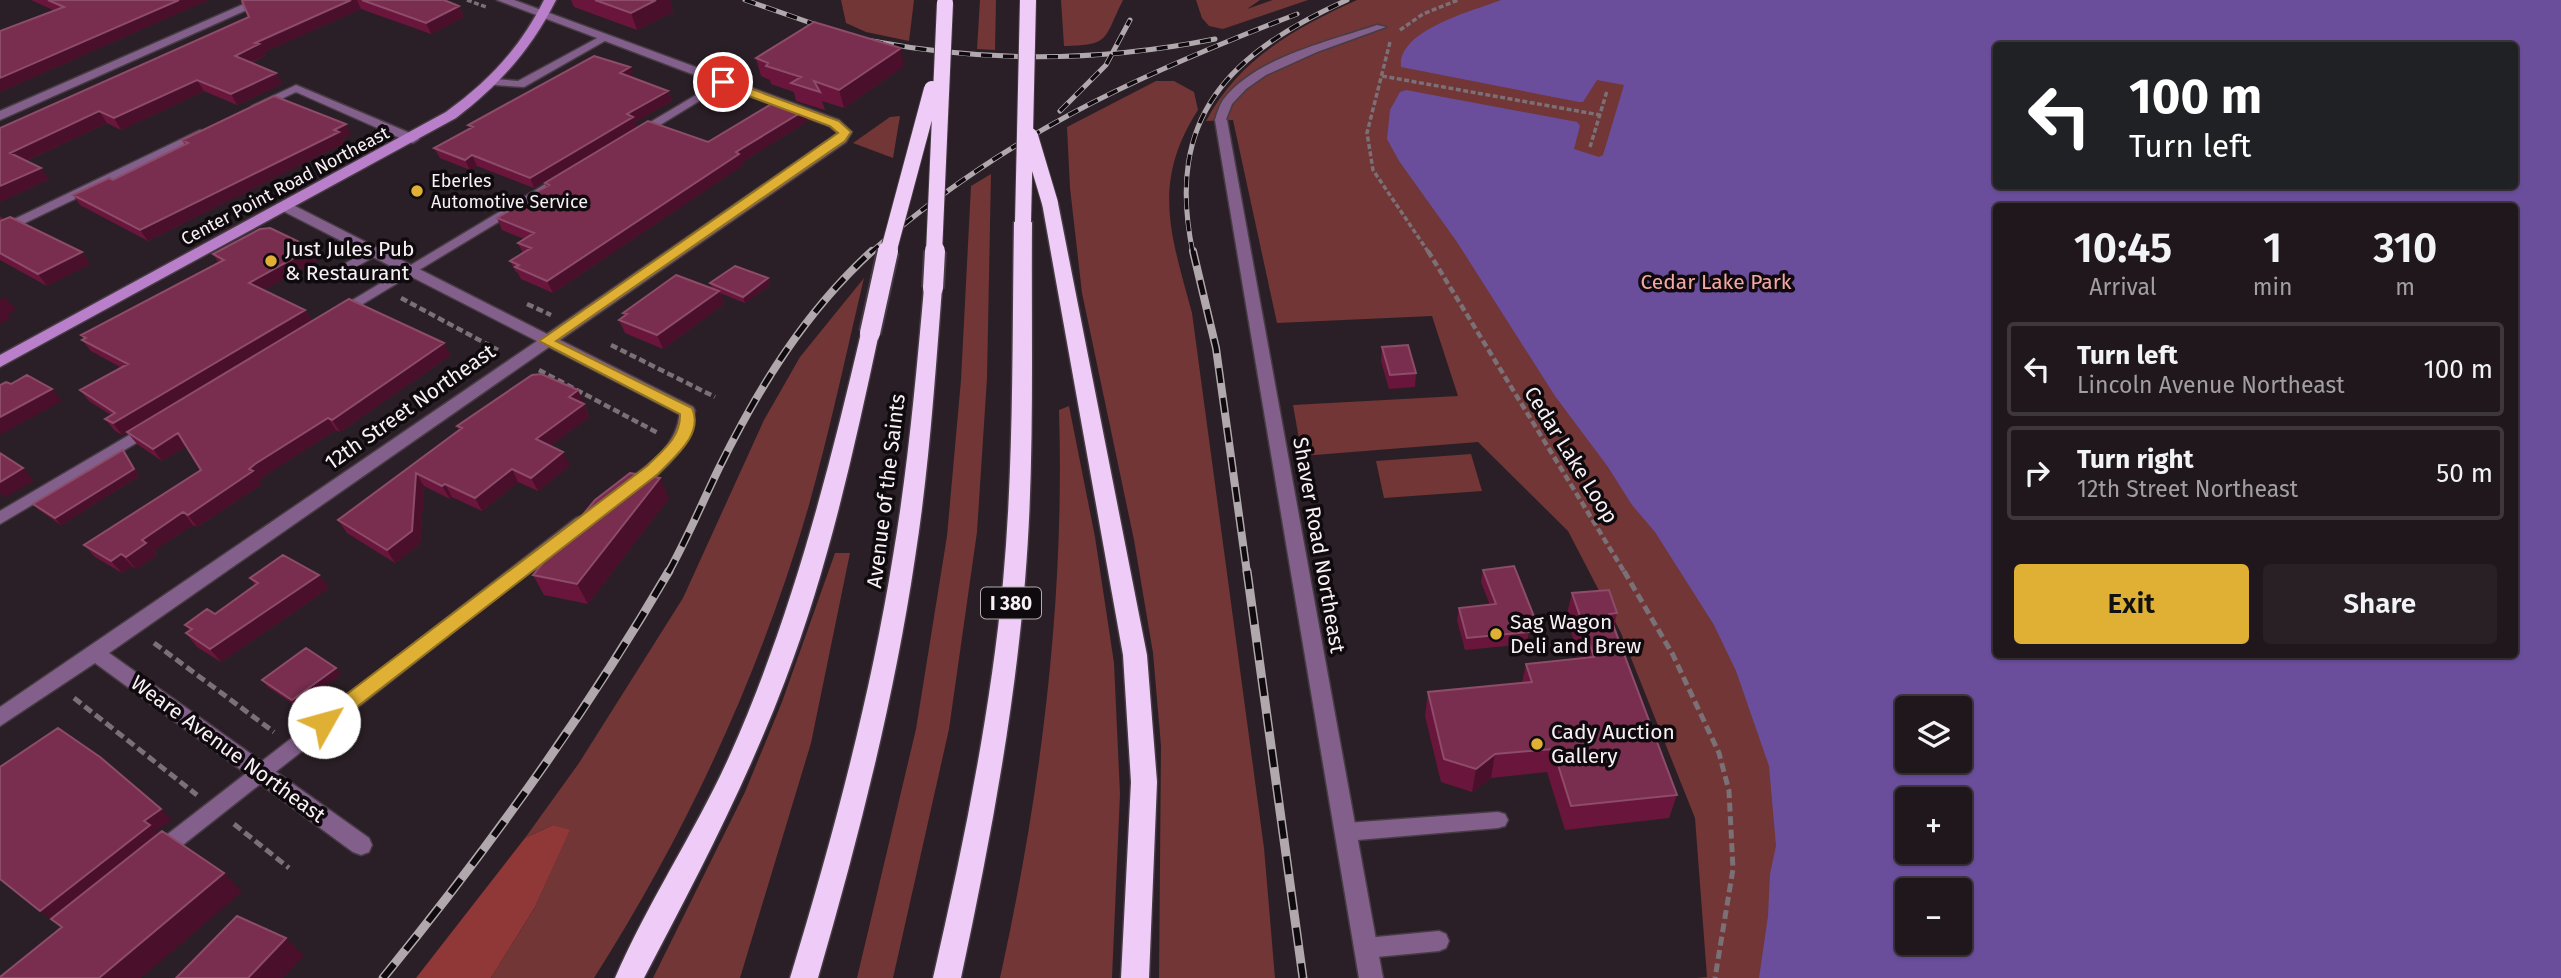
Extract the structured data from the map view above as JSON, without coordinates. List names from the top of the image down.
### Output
{
  "streets": {
    "highway": ["Avenue of the Saints", "I 380"],
    "main road": ["Center Point Road Northeast"],
    "street": ["12th Street Northeast", "Shaver Road Northeast", "Weare Avenue Northeast"],
    "path": ["Cedar Lake Loop"]
  },
  "crossings": [
    ["12th Street Northeast", "Weare Avenue Northeast"]
  ],
  "parks": ["Cedar Lake Park"],
  "places": [
    "Eberles Automotive Service",
    "Just Jules Pub & Restaurant",
    "Sag Wagon Deli and Brew",
    "Cady Auction Gallery"
  ],
  "page": {
    "turn": ["100 m", "Turn left"],
    "eta": [
      "10:45",
      "Arrival",
      "1",
      "min",
      "310",
      "m"
    ],
    "list": [
      {
        "name": "Turn left",
        "note": "Lincoln Avenue Northeast",
        "value": "100 m"
      },
      {
        "name": "Turn right",
        "note": "12th Street Northeast",
        "value": "50 m"
      }
    ],
    "buttons": ["Exit", "Share"],
    "map_buttons": ["+", "−"]
  }
}
